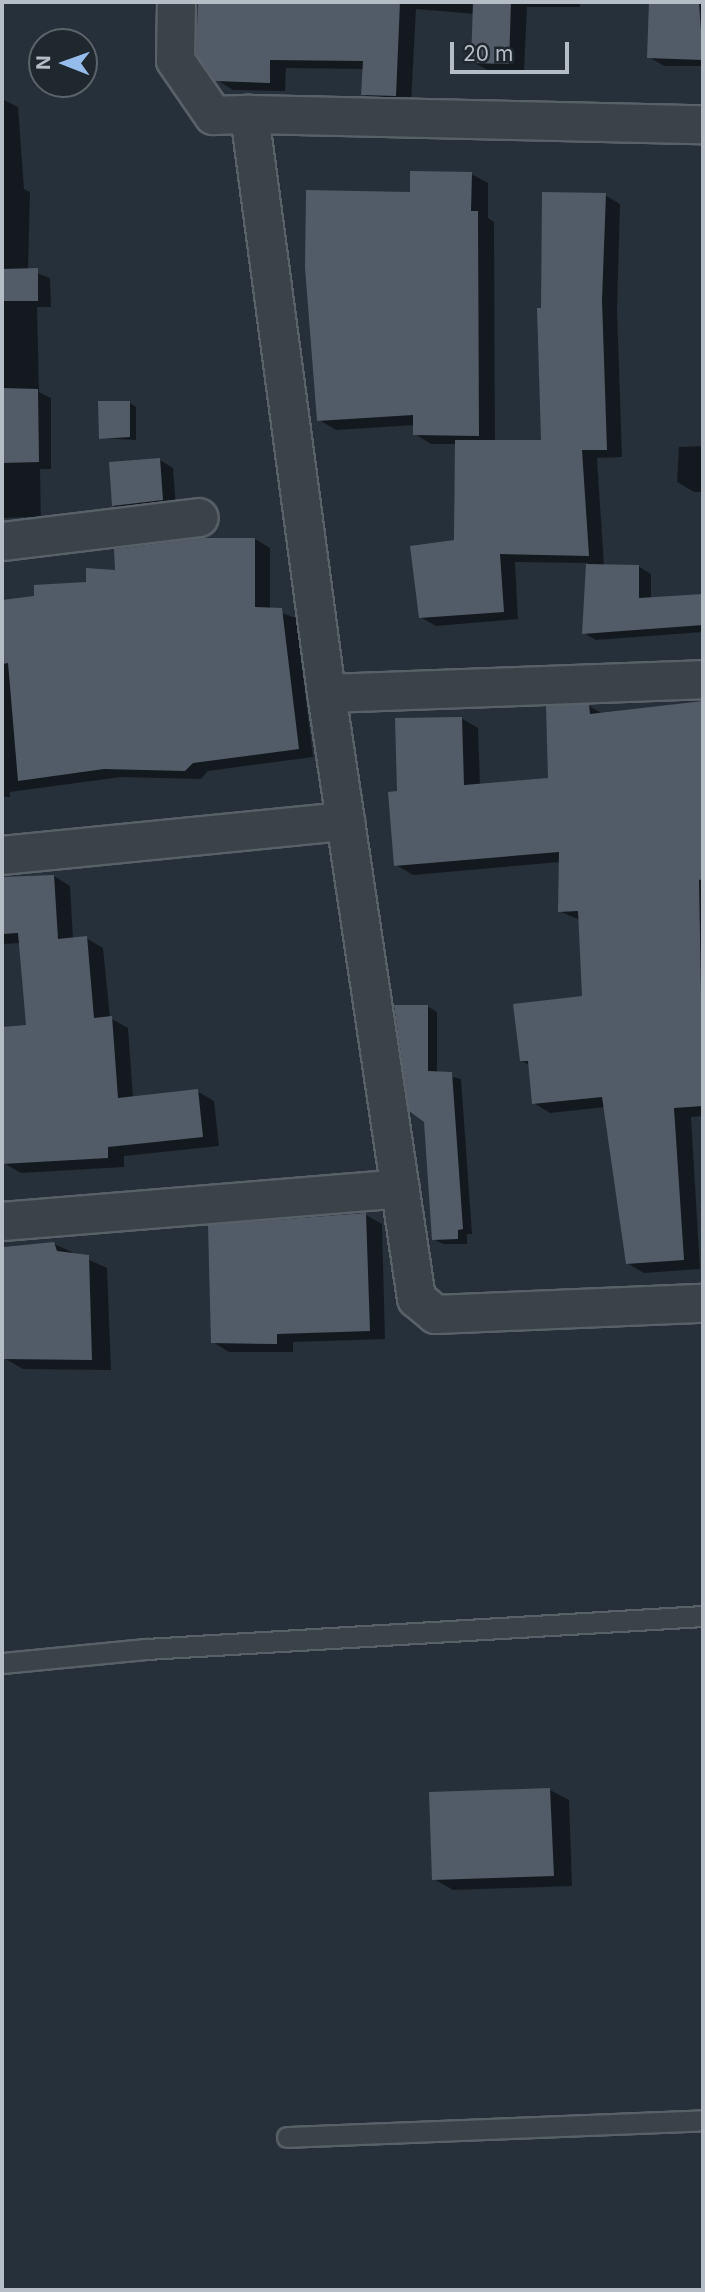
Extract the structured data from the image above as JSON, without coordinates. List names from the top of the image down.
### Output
{
  "scale_bar": "20 m",
  "north": "left"
}
